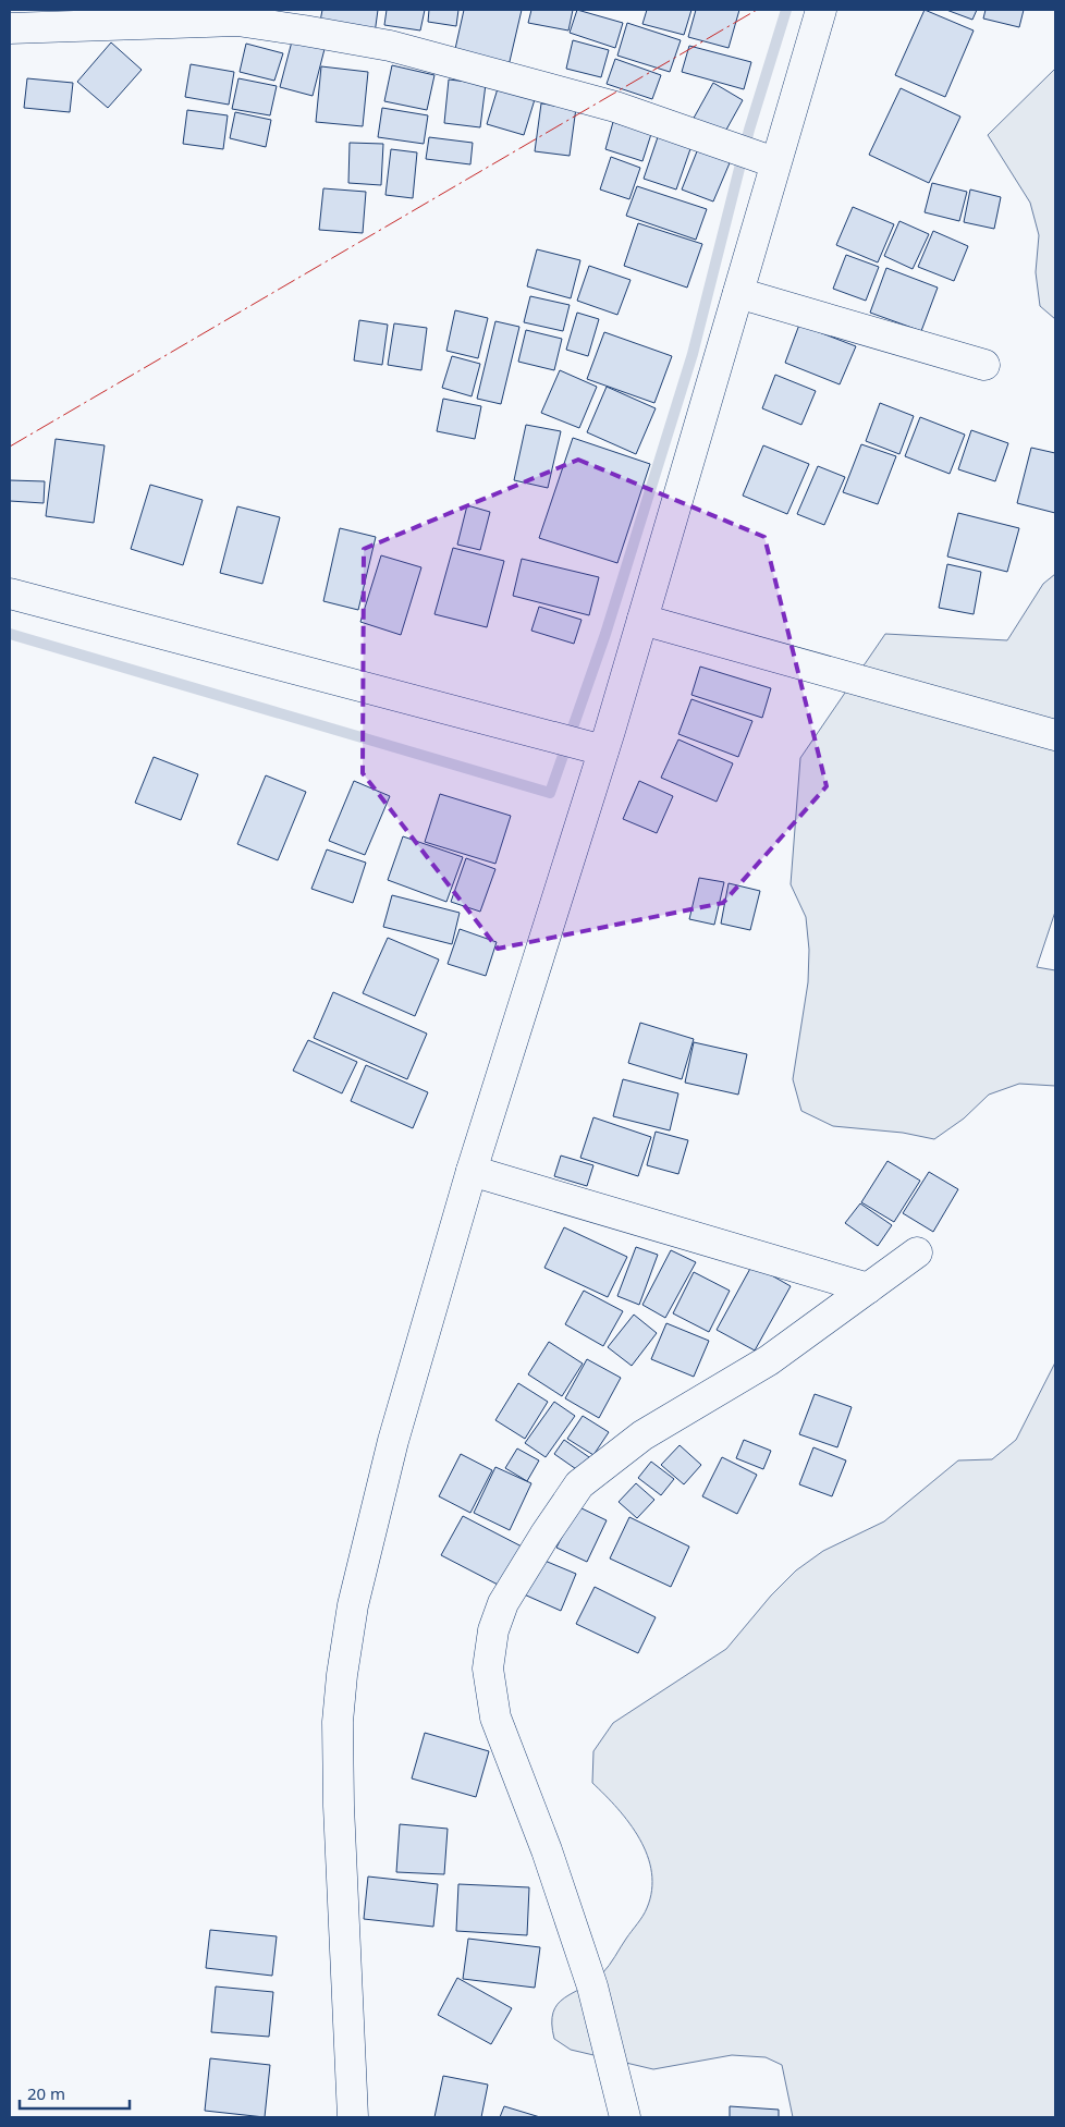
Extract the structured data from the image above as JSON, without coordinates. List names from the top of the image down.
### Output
{
  "scale_bar": "20 m"
}
